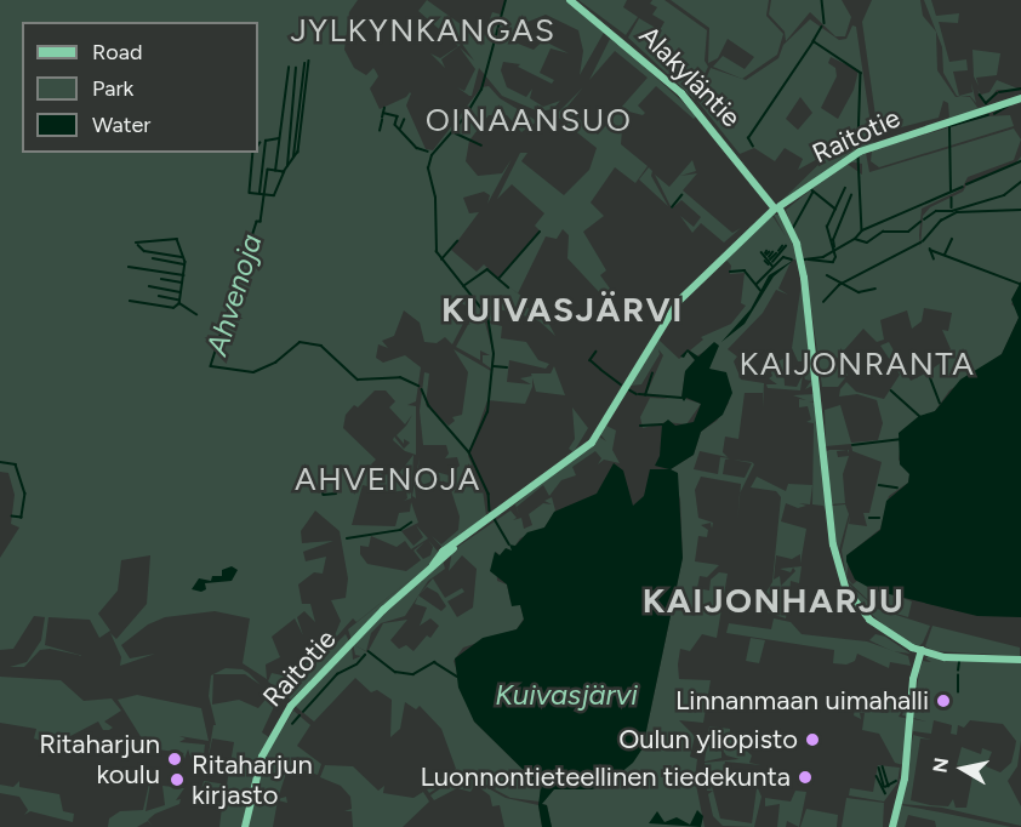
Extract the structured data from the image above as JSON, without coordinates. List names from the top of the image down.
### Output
{
  "streets": {
    "main road": ["Alakyläntie", "Raitotie"]
  },
  "crossings": [
    ["Alakyläntie", "Raitotie"]
  ],
  "districts": [
    "JYLKYNKANGAS",
    "OINAANSUO",
    "KUIVASJÄRVI",
    "KAIJONRANTA",
    "AHVENOJA",
    "KAIJONHARJU"
  ],
  "water": ["Ahvenoja", "Kuivasjärvi"],
  "places": [
    "Linnanmaan uimahalli",
    "Oulun yliopisto",
    "Ritaharjun koulu",
    "Luonnontieteellinen tiedekunta",
    "Ritaharjun kirjasto"
  ],
  "legend": ["Road", "Park", "Water"],
  "north": "left"
}
